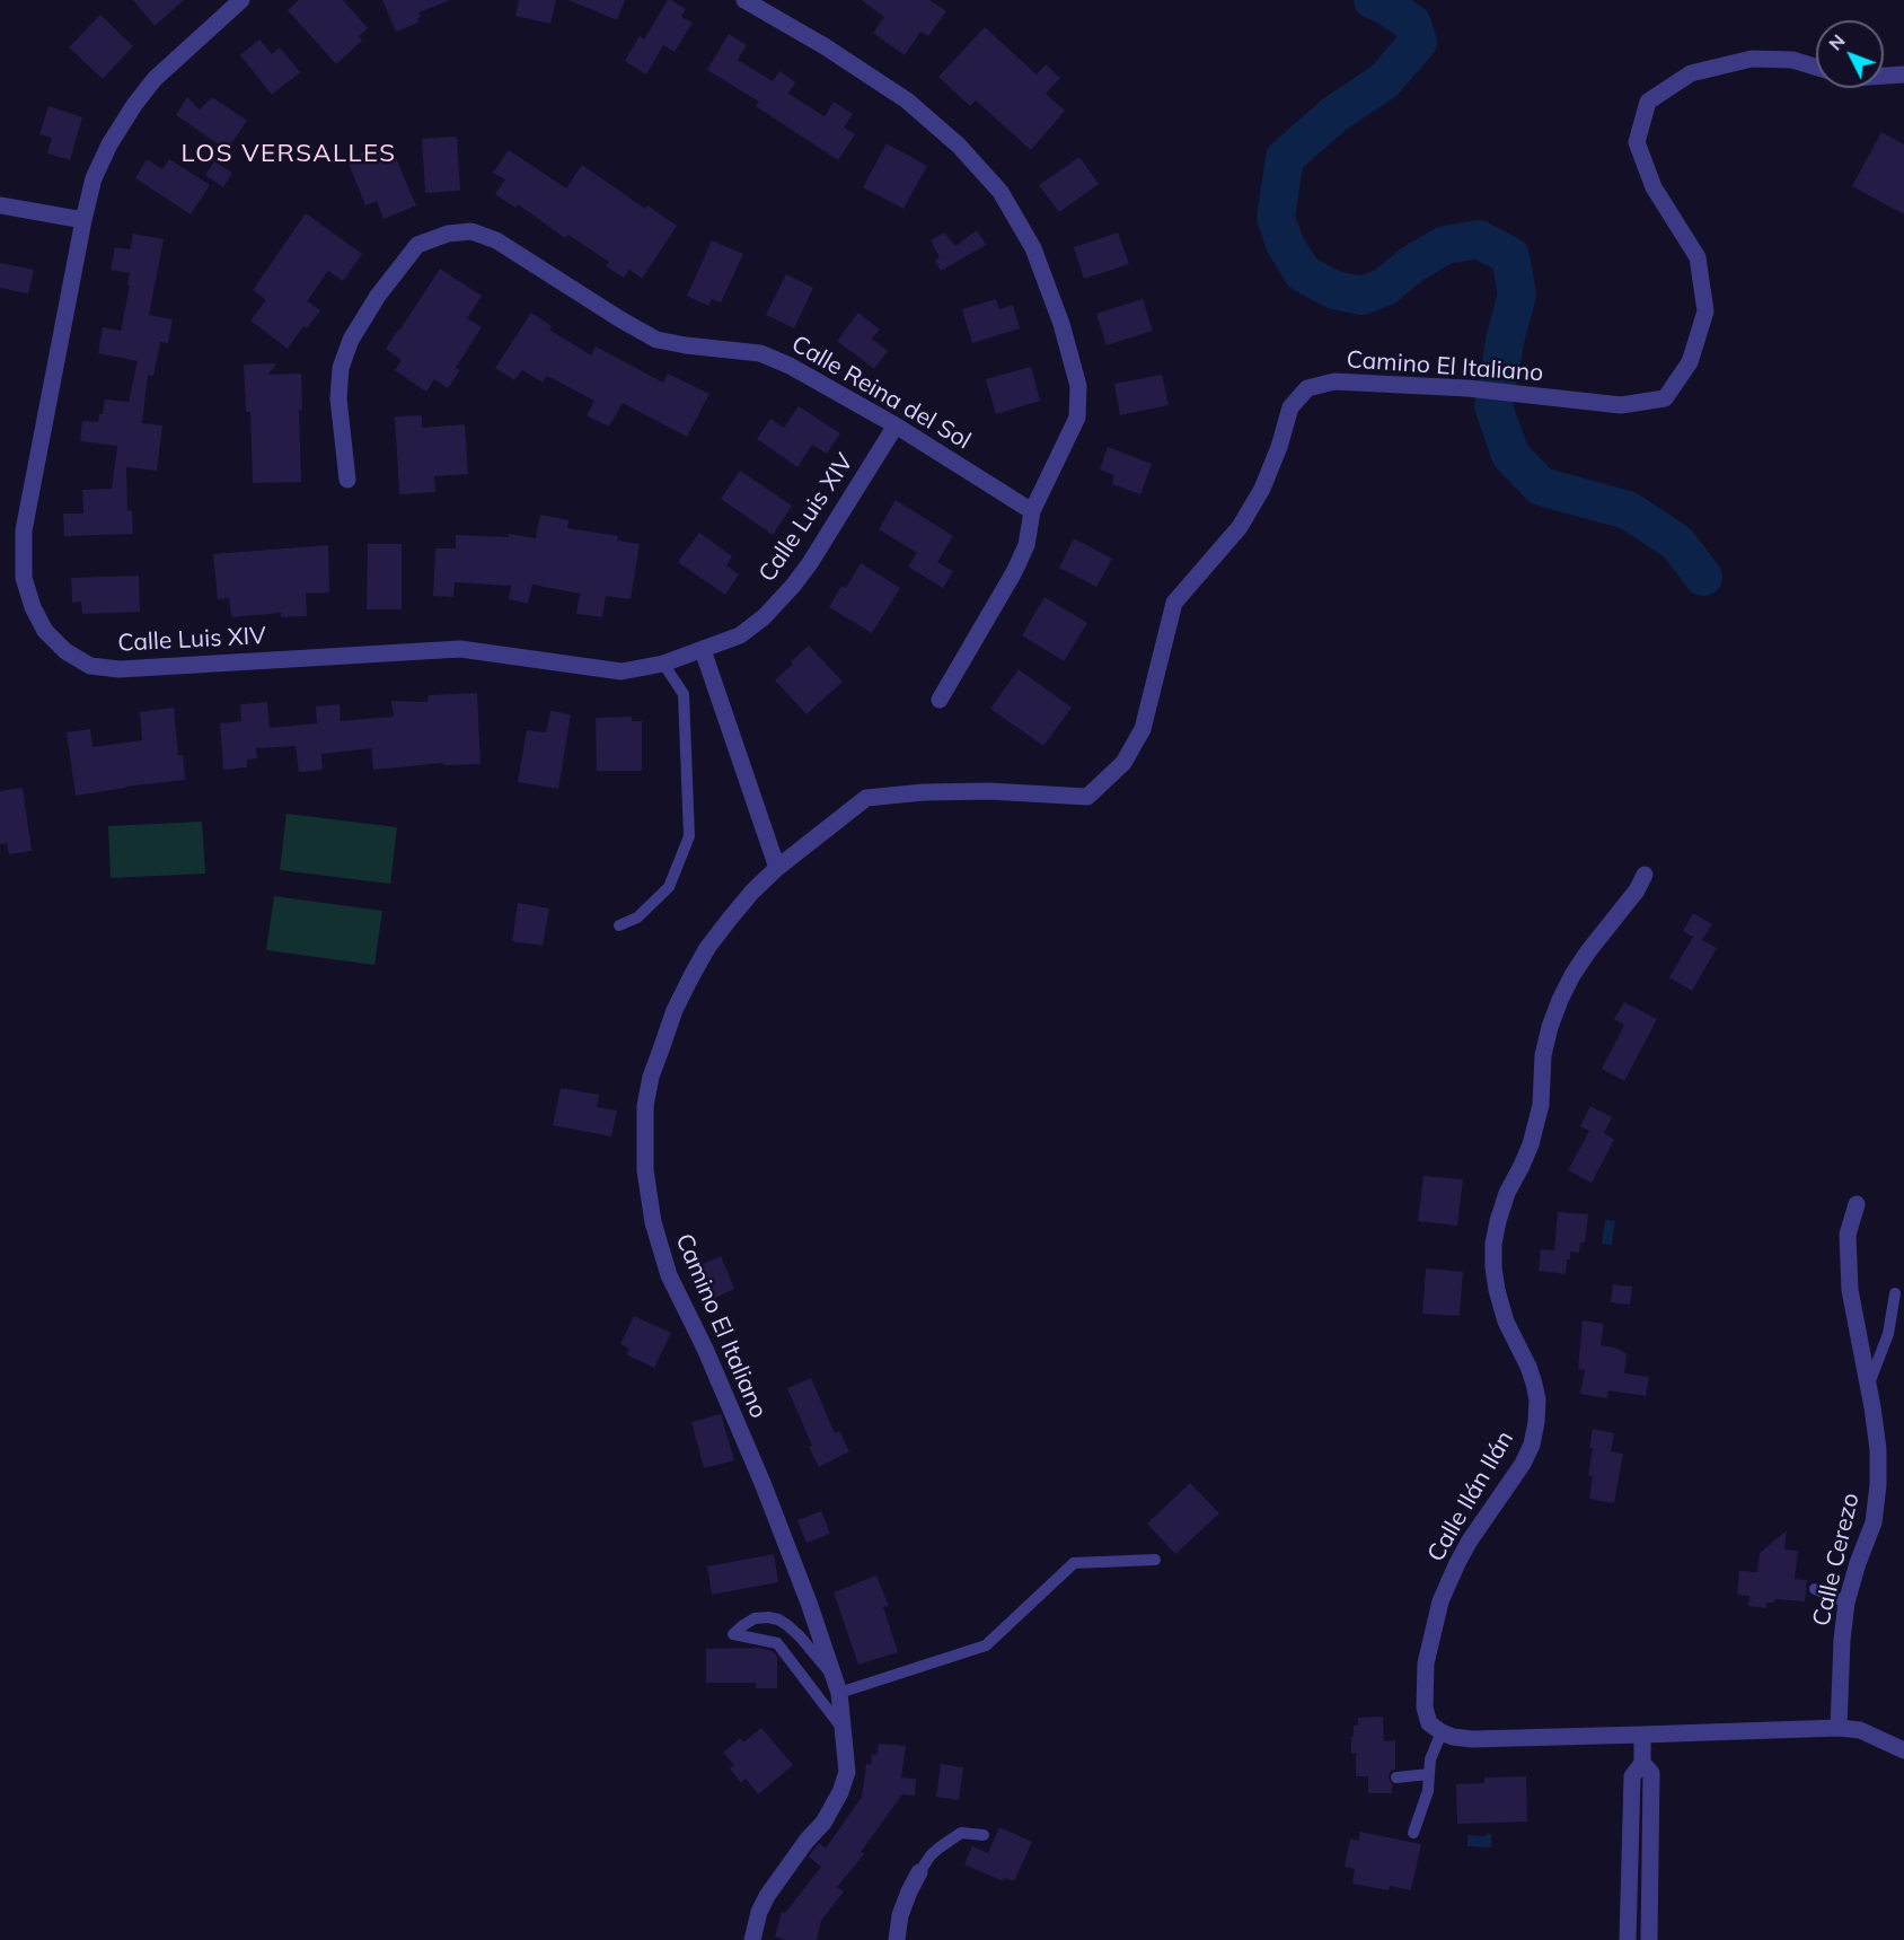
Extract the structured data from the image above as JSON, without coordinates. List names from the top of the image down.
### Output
{
  "streets": {
    "street": [
      "Camino El Italiano",
      "Calle Reina del Sol",
      "Calle Luis XIV",
      "Calle Ilán Ilán",
      "Calle Cerezo"
    ]
  },
  "crossings": [
    ["Calle Reina del Sol", "Calle Luis XIV"]
  ],
  "districts": ["LOS VERSALLES"],
  "north": "top left"
}
